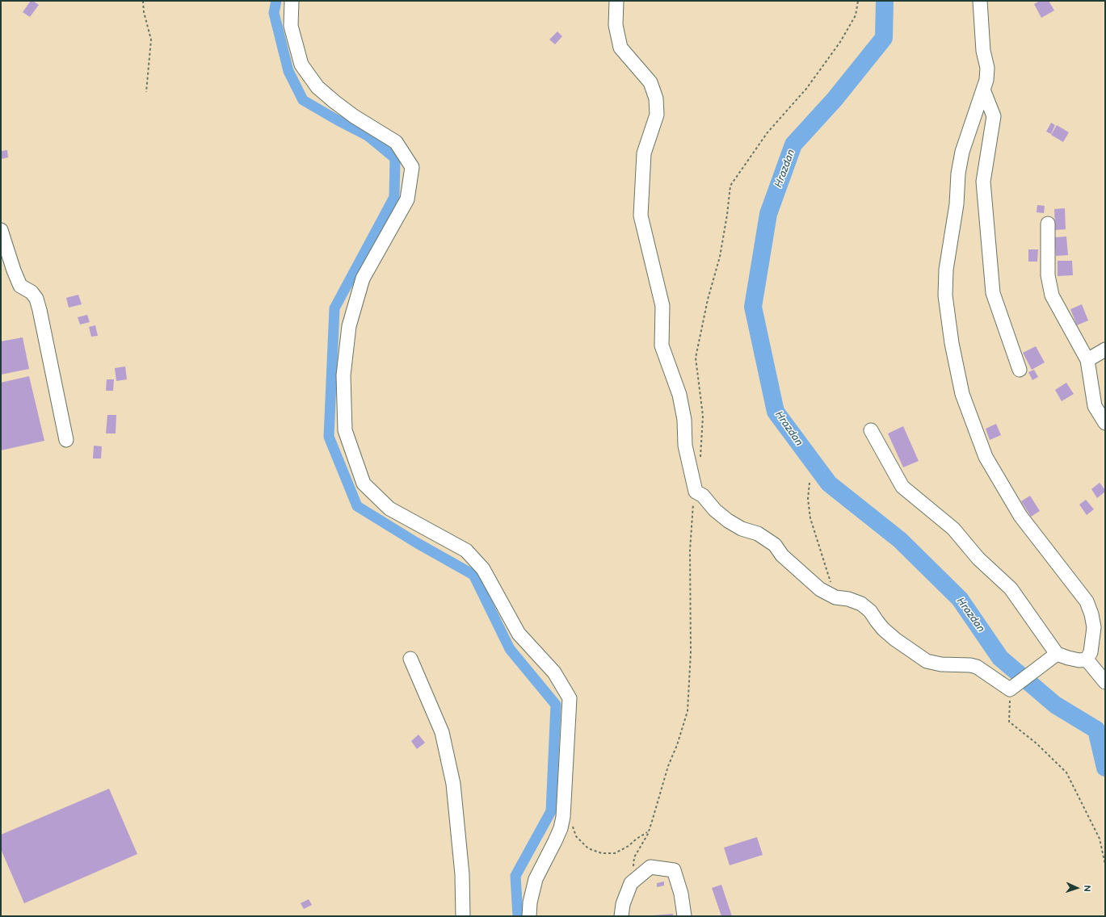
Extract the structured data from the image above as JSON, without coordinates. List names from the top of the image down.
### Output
{
  "water": ["Hrazdan"],
  "north": "right"
}
